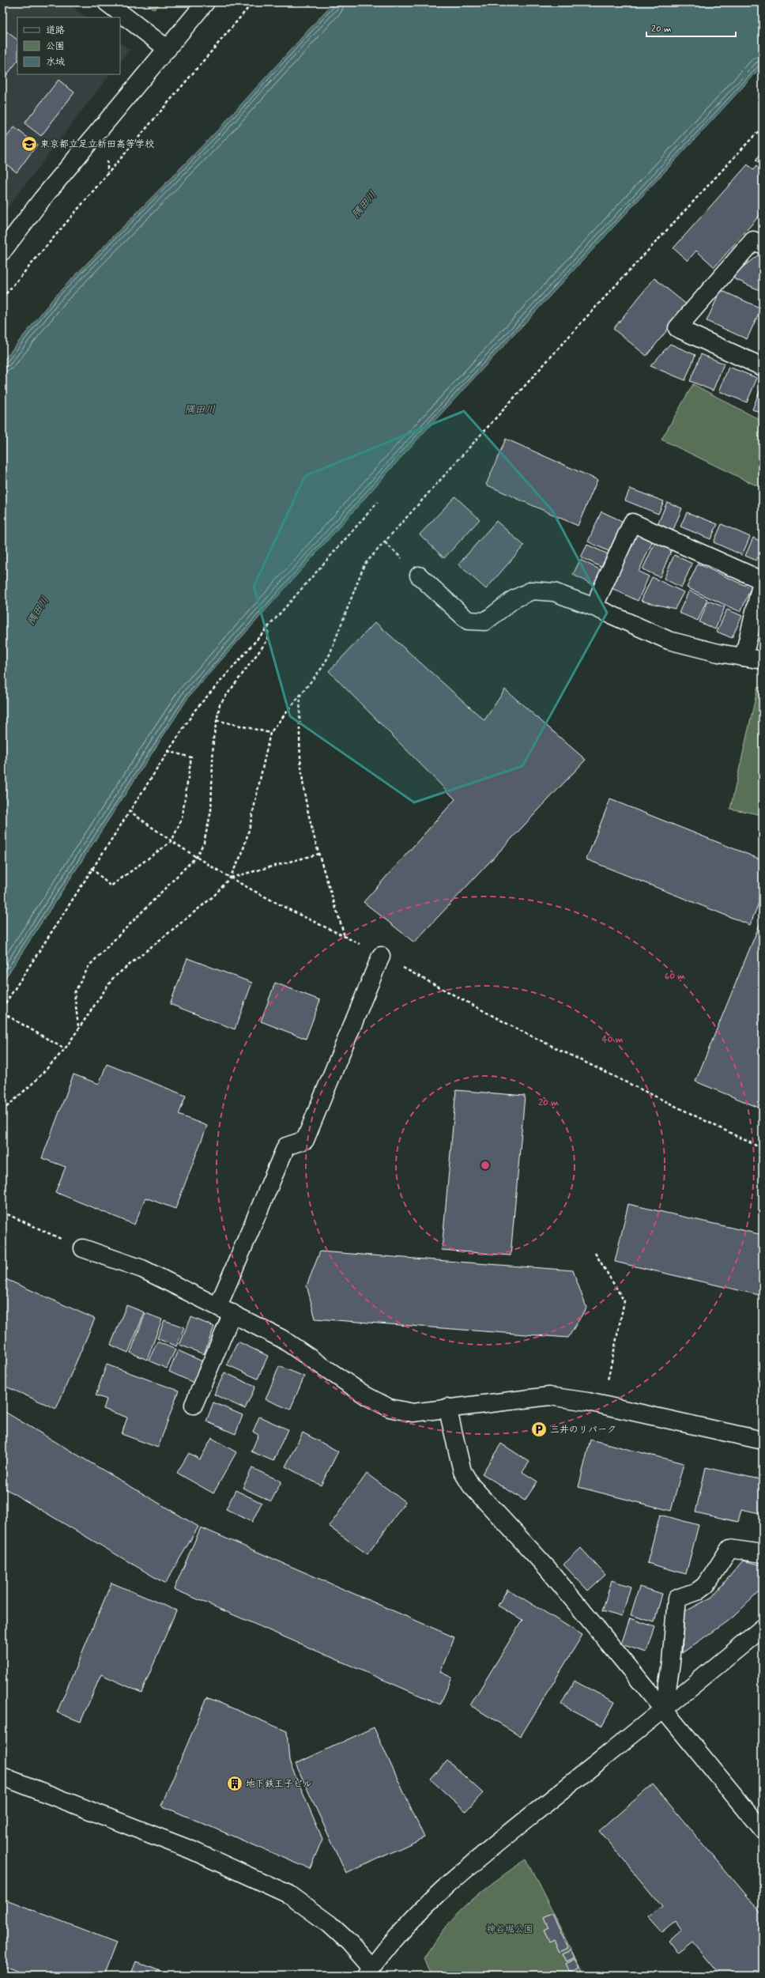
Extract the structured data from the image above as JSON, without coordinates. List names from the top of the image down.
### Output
{
  "water": ["隅田川"],
  "parks": ["神谷堀公園"],
  "places": {
    "school or university": ["東京都立足立新田高等学校"],
    "parking": ["三井のリパーク"],
    "building": ["地下鉄王子ビル"]
  },
  "legend": ["道路", "公園", "水域"],
  "scale_bar": "20 m",
  "rings": ["60 m", "40 m", "20 m"]
}
